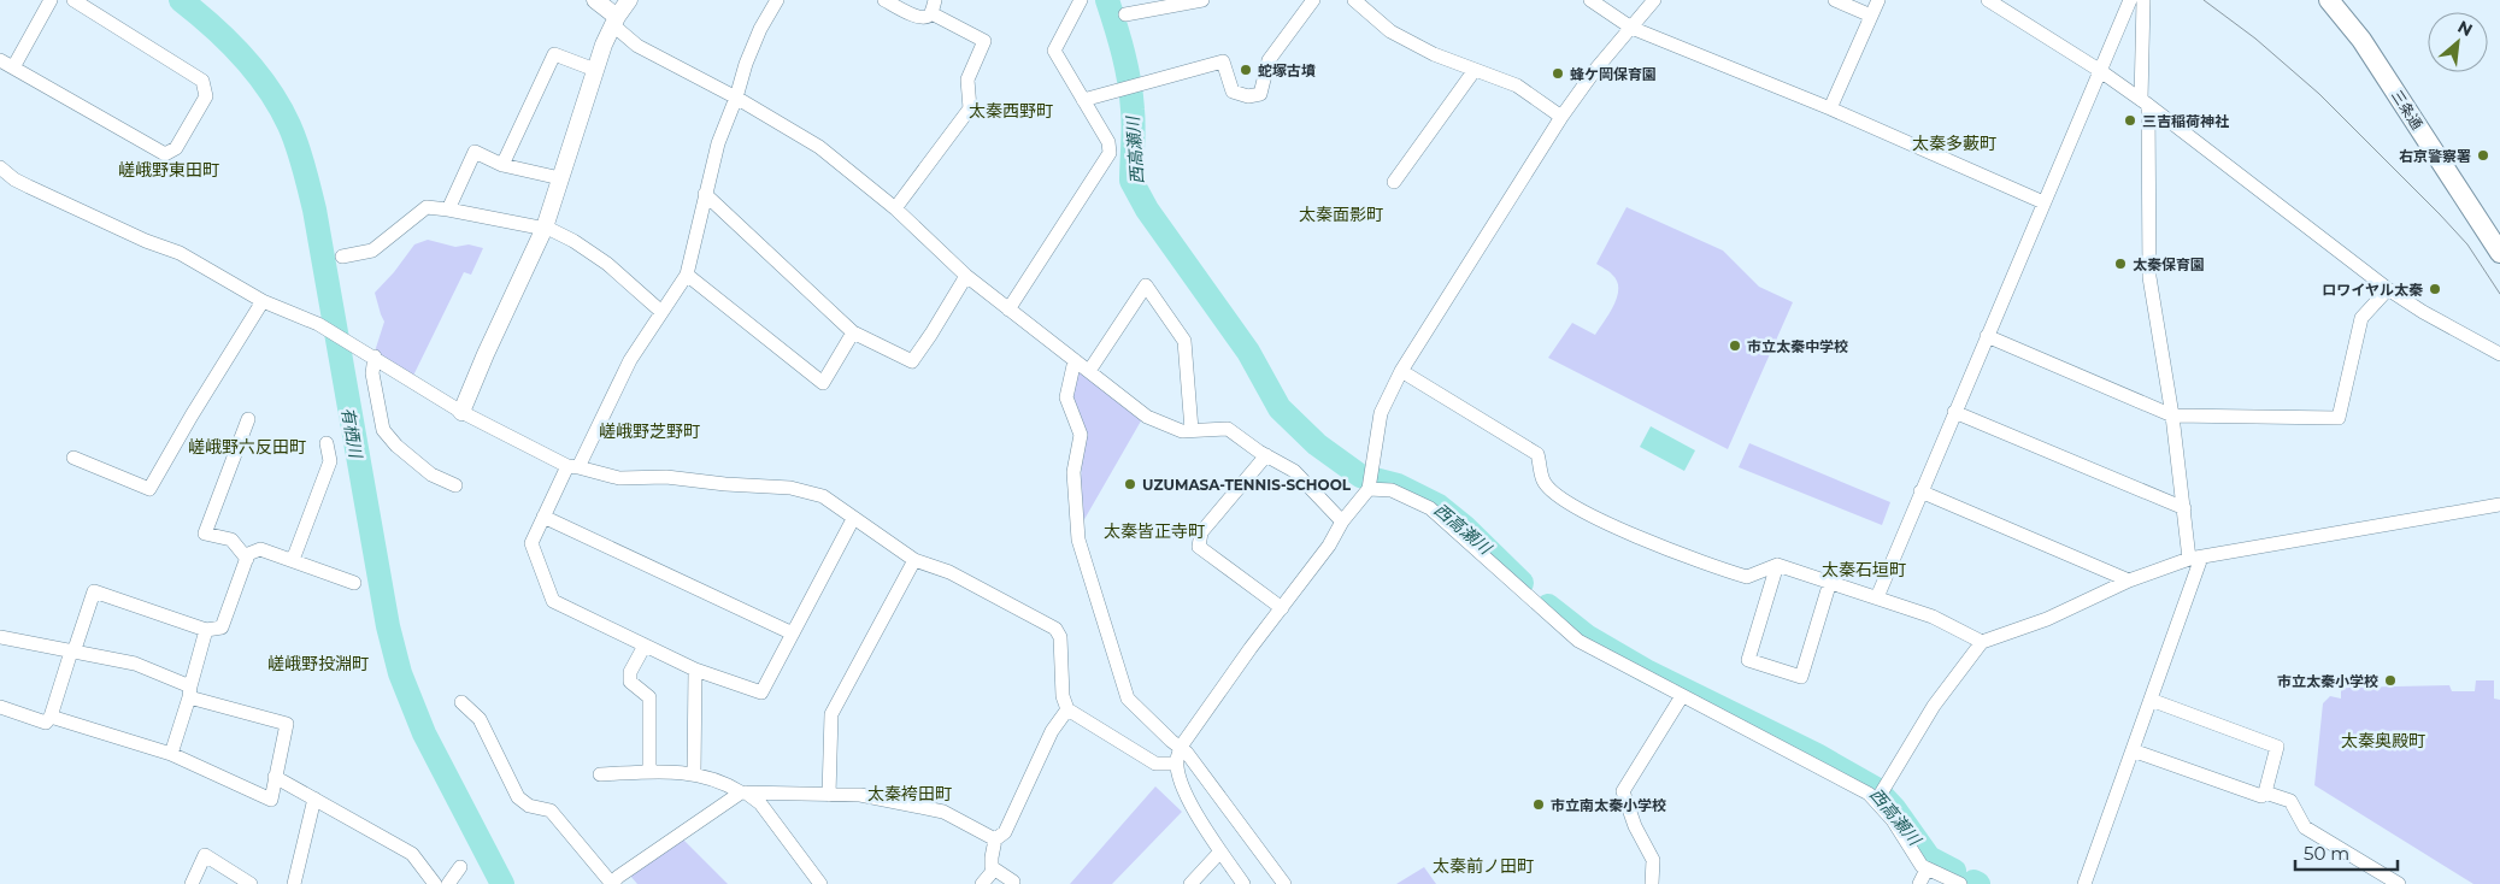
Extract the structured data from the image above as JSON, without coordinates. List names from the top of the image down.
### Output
{
  "streets": {
    "main road": ["三条通"]
  },
  "districts": [
    "太秦西野町",
    "太秦多藪町",
    "嵯峨野東田町",
    "太秦面影町",
    "嵯峨野芝野町",
    "嵯峨野六反田町",
    "太秦皆正寺町",
    "太秦石垣町",
    "嵯峨野投淵町",
    "太秦奥殿町",
    "太秦袴田町",
    "太秦前ノ田町"
  ],
  "water": ["西高瀬川", "有栖川"],
  "places": [
    "蛇塚古墳",
    "蜂ケ岡保育園",
    "三吉稲荷神社",
    "右京警察署",
    "太秦保育園",
    "ロワイヤル太秦",
    "市立太秦中学校",
    "UZUMASA-TENNIS-SCHOOL",
    "市立太秦小学校",
    "市立南太秦小学校"
  ],
  "scale_bar": "50 m",
  "north": "top right"
}
